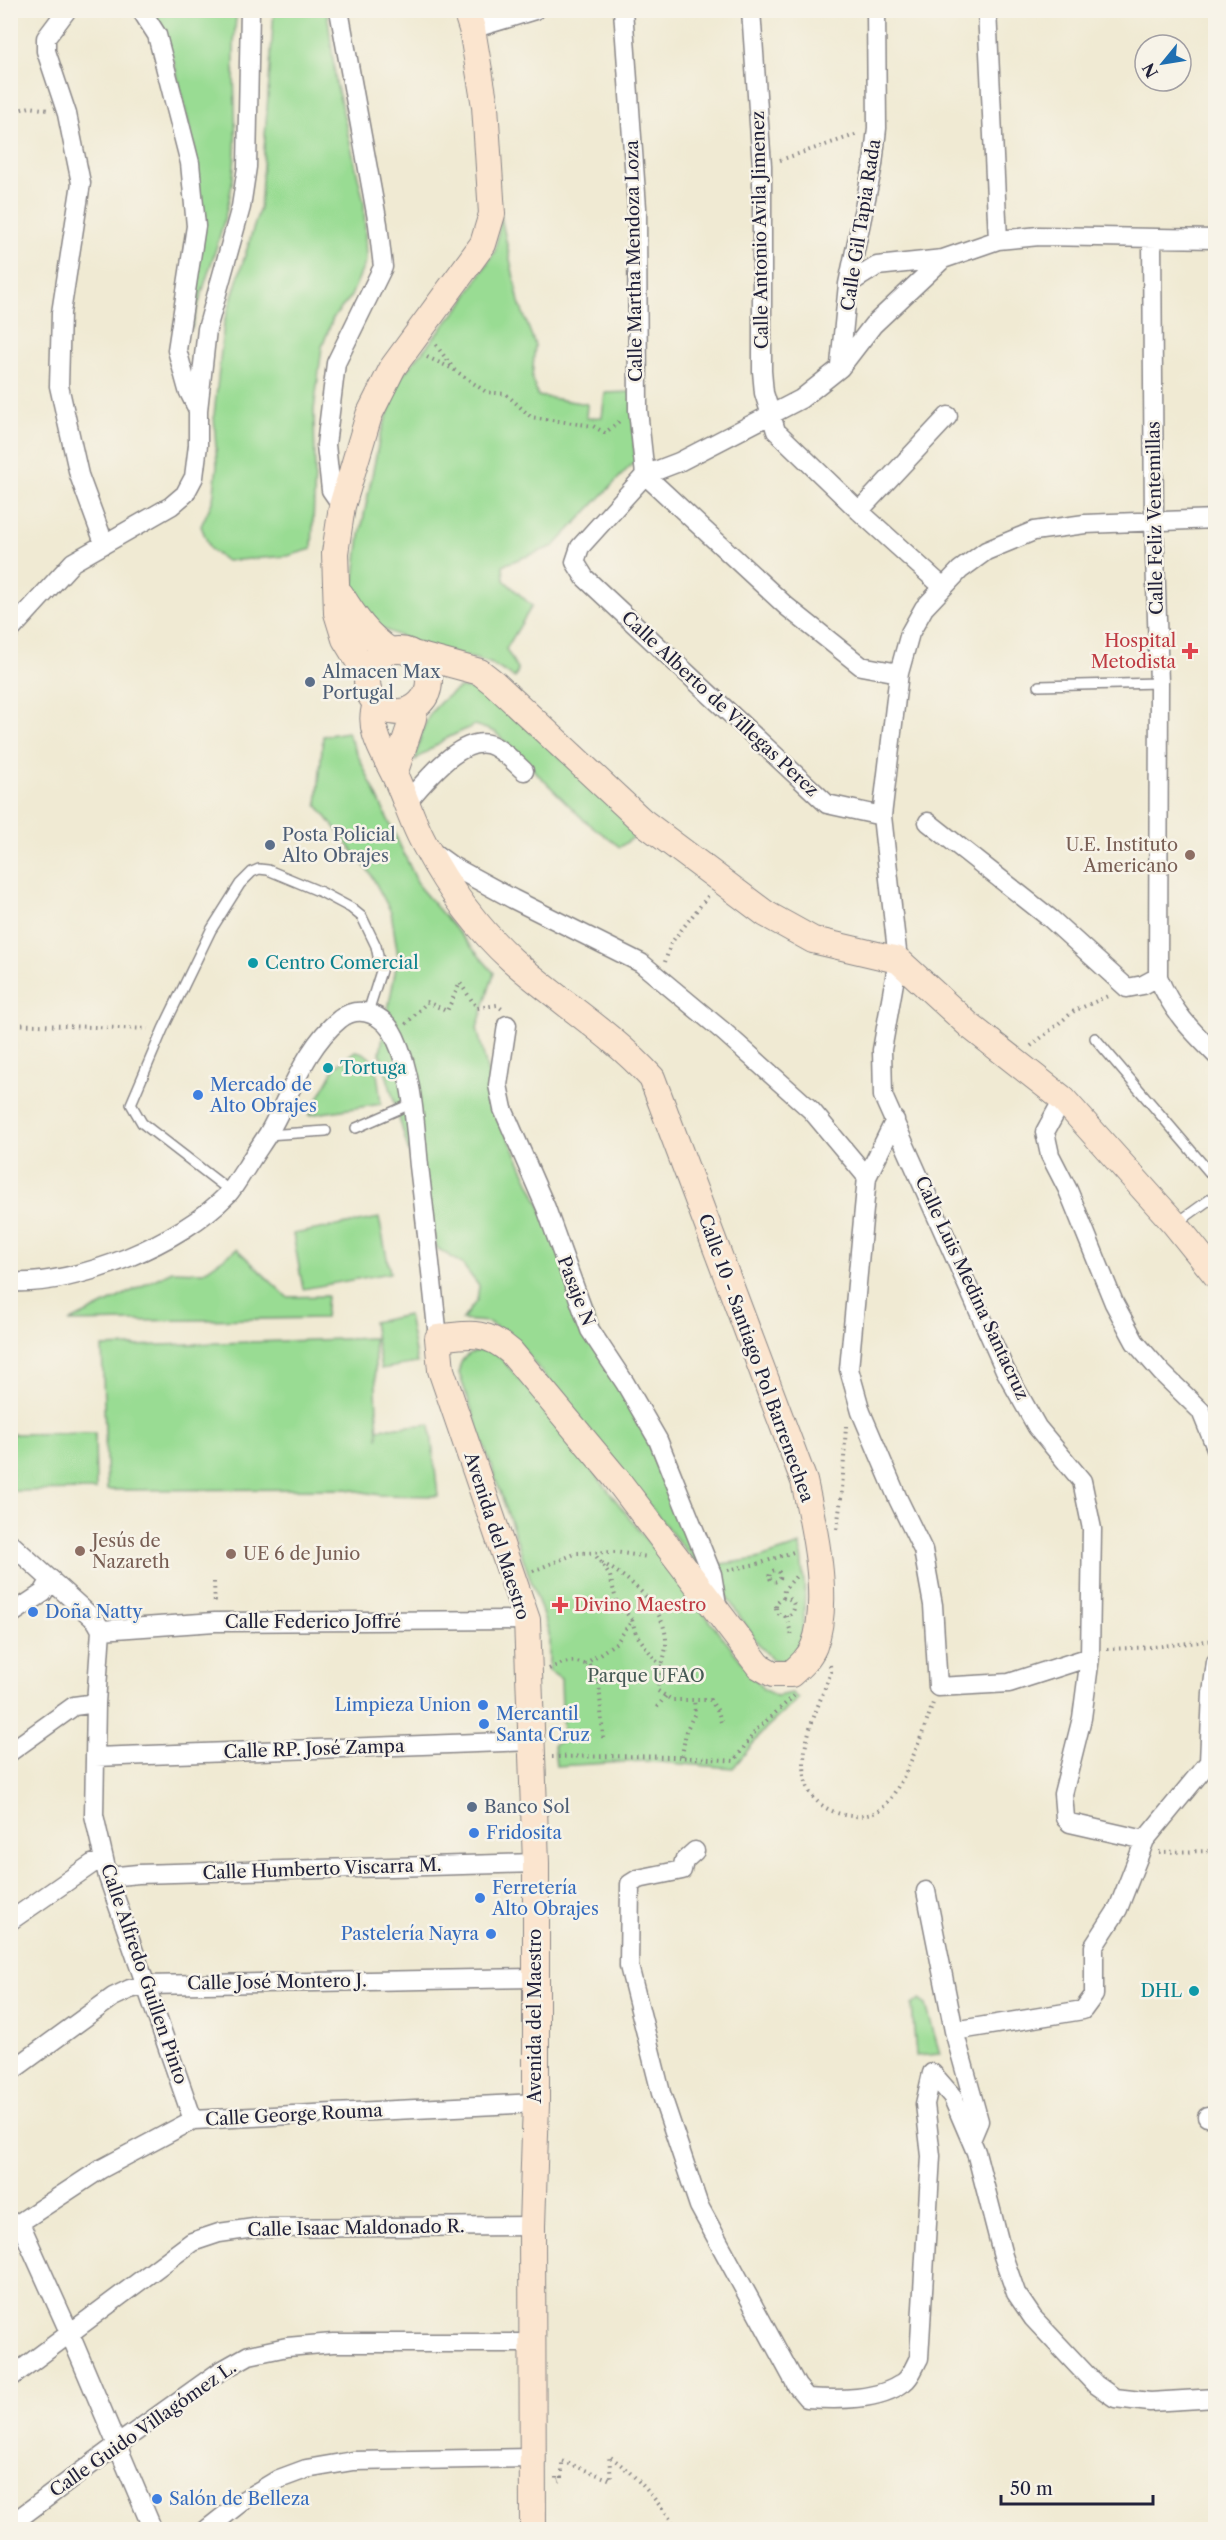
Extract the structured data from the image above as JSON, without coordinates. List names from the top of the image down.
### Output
{
  "streets": {
    "main road": ["Calle 10 - Santiago Pol Barrenechea", "Avenida del Maestro"],
    "street": [
      "Calle Gil Tapia Rada",
      "Calle Antonio Avila Jimenez",
      "Calle Martha Mendoza Loza",
      "Calle Feliz Ventemillas",
      "Calle Alberto de Villegas Perez",
      "Calle Luis Medina Santacruz",
      "Pasaje N",
      "Calle Federico Joffré",
      "Calle RP. José Zampa",
      "Calle Humberto Viscarra M.",
      "Calle Alfredo Guillen Pinto",
      "Calle José Montero J.",
      "Calle George Rouma",
      "Calle Isaac Maldonado R.",
      "Calle Guido Villagómez L."
    ]
  },
  "crossings": [
    ["Calle Antonio Avila Jimenez", "Calle Luis Medina Santacruz"],
    ["Calle Martha Mendoza Loza", "Calle Alberto de Villegas Perez"],
    ["Calle Feliz Ventemillas", "Calle Luis Medina Santacruz"],
    ["Calle Alberto de Villegas Perez", "Calle Luis Medina Santacruz"],
    ["Pasaje N", "Calle 10 - Santiago Pol Barrenechea"],
    ["Calle 10 - Santiago Pol Barrenechea", "Avenida del Maestro"],
    ["Avenida del Maestro", "Calle Federico Joffré"],
    ["Avenida del Maestro", "Calle RP. José Zampa"],
    ["Avenida del Maestro", "Calle Humberto Viscarra M."],
    ["Avenida del Maestro", "Calle José Montero J."],
    ["Avenida del Maestro", "Calle George Rouma"],
    ["Avenida del Maestro", "Calle Isaac Maldonado R."],
    ["Avenida del Maestro", "Calle Guido Villagómez L."],
    ["Calle Federico Joffré", "Calle Alfredo Guillen Pinto"],
    ["Calle RP. José Zampa", "Calle Alfredo Guillen Pinto"],
    ["Calle Humberto Viscarra M.", "Calle Alfredo Guillen Pinto"],
    ["Calle Alfredo Guillen Pinto", "Calle José Montero J."],
    ["Calle Alfredo Guillen Pinto", "Calle George Rouma"]
  ],
  "parks": ["Parque UFAO"],
  "places": {
    "health": ["Hospital Metodista", "Divino Maestro"],
    "other": [
      "Almacen Max Portugal",
      "Posta Policial Alto Obrajes",
      "U.E. Instituto Americano",
      "Centro Comercial",
      "Tortuga",
      "Mercado de Alto Obrajes",
      "Jesús de Nazareth",
      "UE 6 de Junio",
      "Doña Natty",
      "Limpieza Union",
      "Mercantil Santa Cruz",
      "Banco Sol",
      "Fridosita",
      "Ferretería Alto Obrajes",
      "Pastelería Nayra",
      "DHL",
      "Salón de Belleza"
    ]
  },
  "scale_bar": "50 m",
  "north": "bottom left"
}
